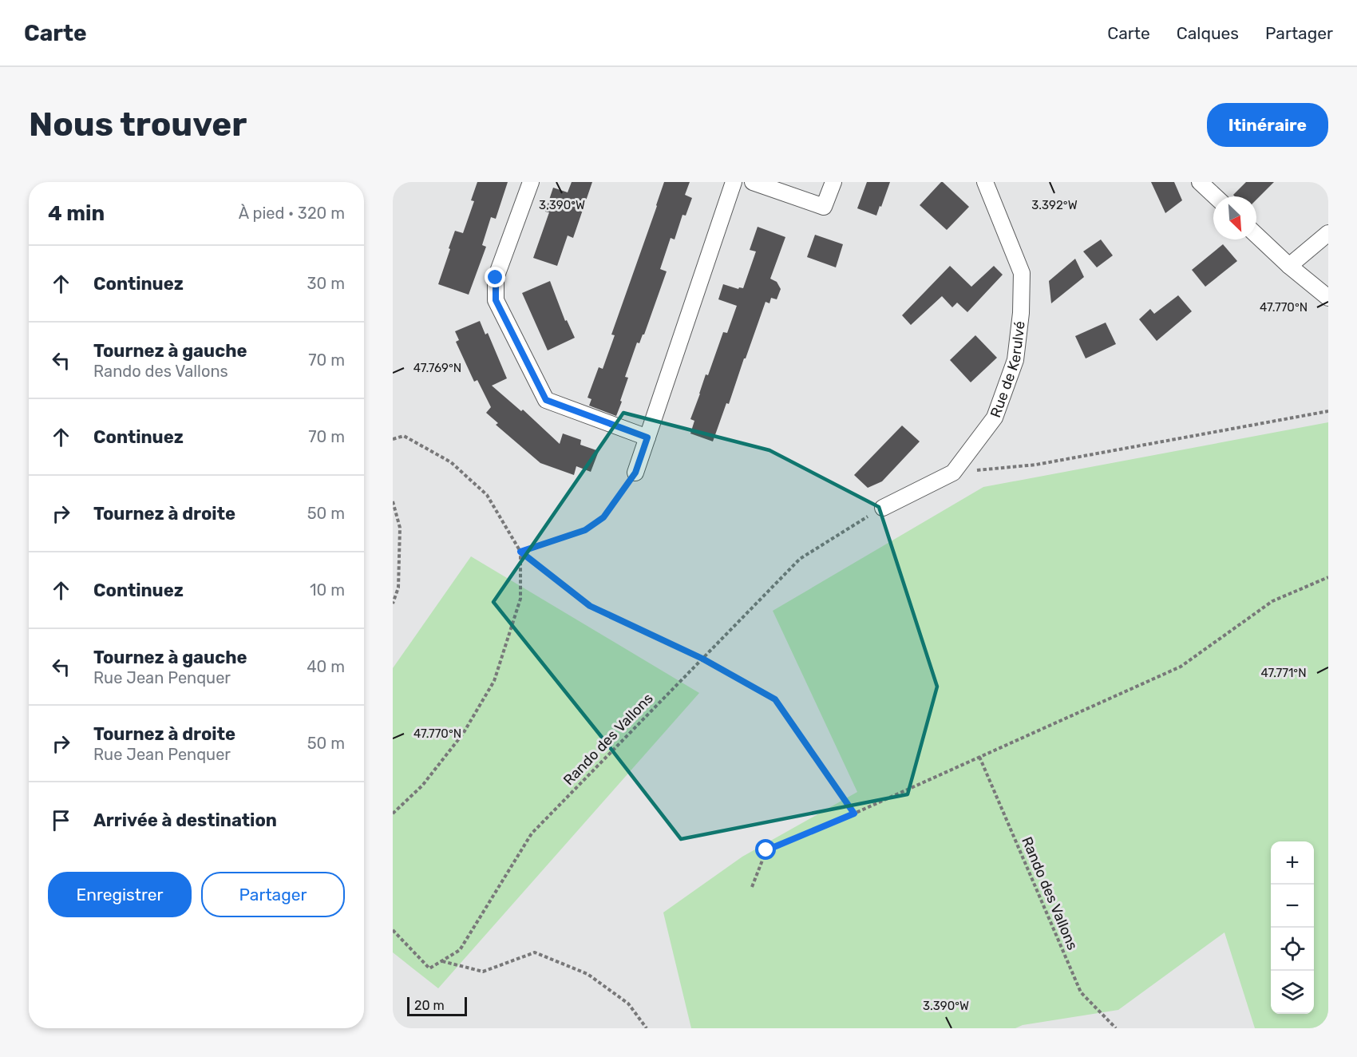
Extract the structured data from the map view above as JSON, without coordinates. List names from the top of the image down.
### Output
{
  "streets": {
    "street": ["Rue de Kerulvé"],
    "path": ["Rando des Vallons"]
  },
  "crossings": [
    ["Rue de Kerulvé", "Rando des Vallons"]
  ],
  "scale_bar": "20 m",
  "north": "bottom right",
  "page": {
    "header": "Carte",
    "nav": ["Carte", "Calques", "Partager"],
    "buttons": [
      "Itinéraire",
      ["Enregistrer", "Partager"]
    ],
    "title": "Nous trouver",
    "heading": ["4 min", "À pied · 320 m"],
    "list": [
      ["Continuez", "30 m"],
      ["Tournez à gauche", "Rando des Vallons", "70 m"],
      ["Continuez", "70 m"],
      ["Tournez à droite", "50 m"],
      ["Continuez", "10 m"],
      ["Tournez à gauche", "Rue Jean Penquer", "40 m"],
      ["Tournez à droite", "Rue Jean Penquer", "50 m"],
      "Arrivée à destination"
    ],
    "map_buttons": ["+", "−"],
    "scale": "20 m"
  },
  "coordinates": [
    "3.390°W",
    "3.392°W",
    "47.770°N",
    "47.769°N",
    "47.771°N"
  ]
}
